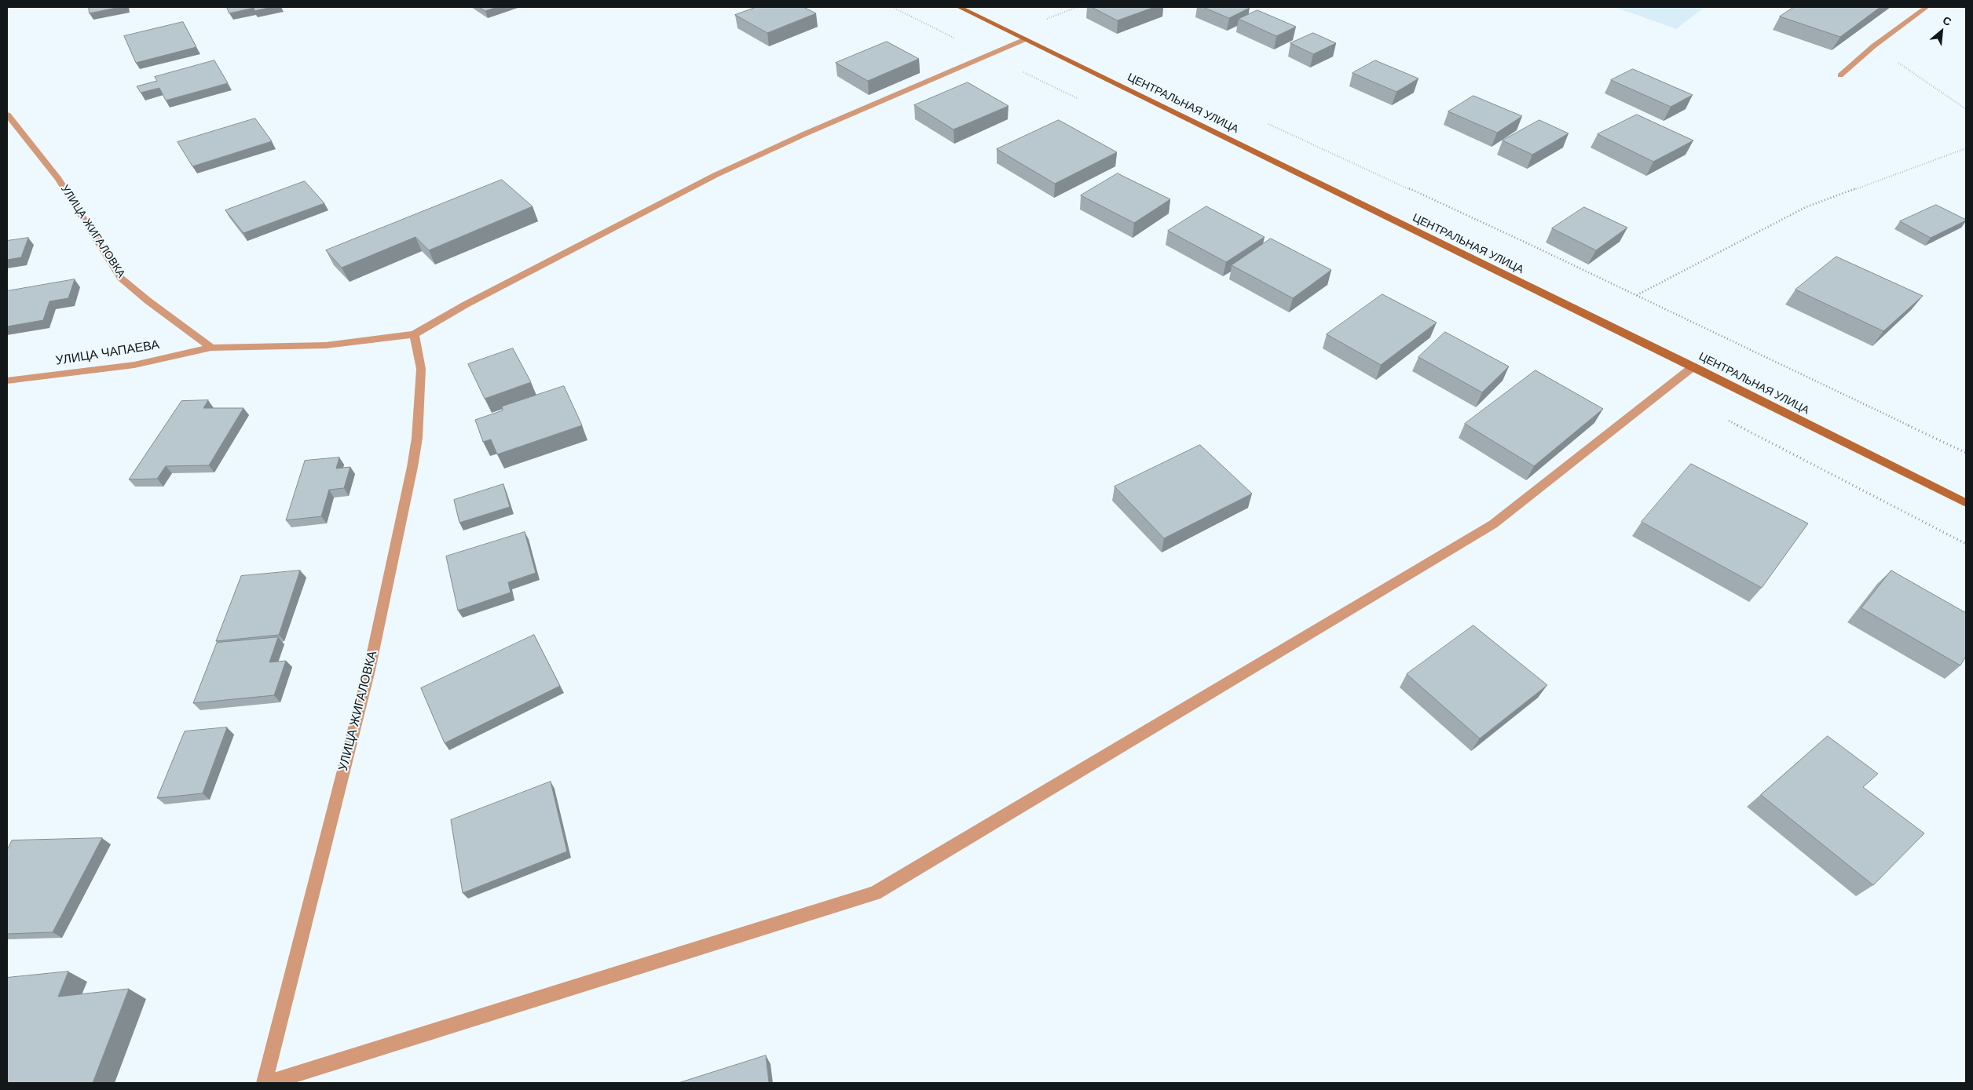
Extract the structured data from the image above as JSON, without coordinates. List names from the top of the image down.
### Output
{
  "streets": {
    "main road": ["ЦЕНТРАЛЬНАЯ УЛИЦА"],
    "street": ["УЛИЦА ЖИГАЛОВКА", "УЛИЦА ЧАПАЕВА"]
  },
  "crossings": [
    ["УЛИЦА ЖИГАЛОВКА", "УЛИЦА ЧАПАЕВА"]
  ],
  "north": "top right"
}
